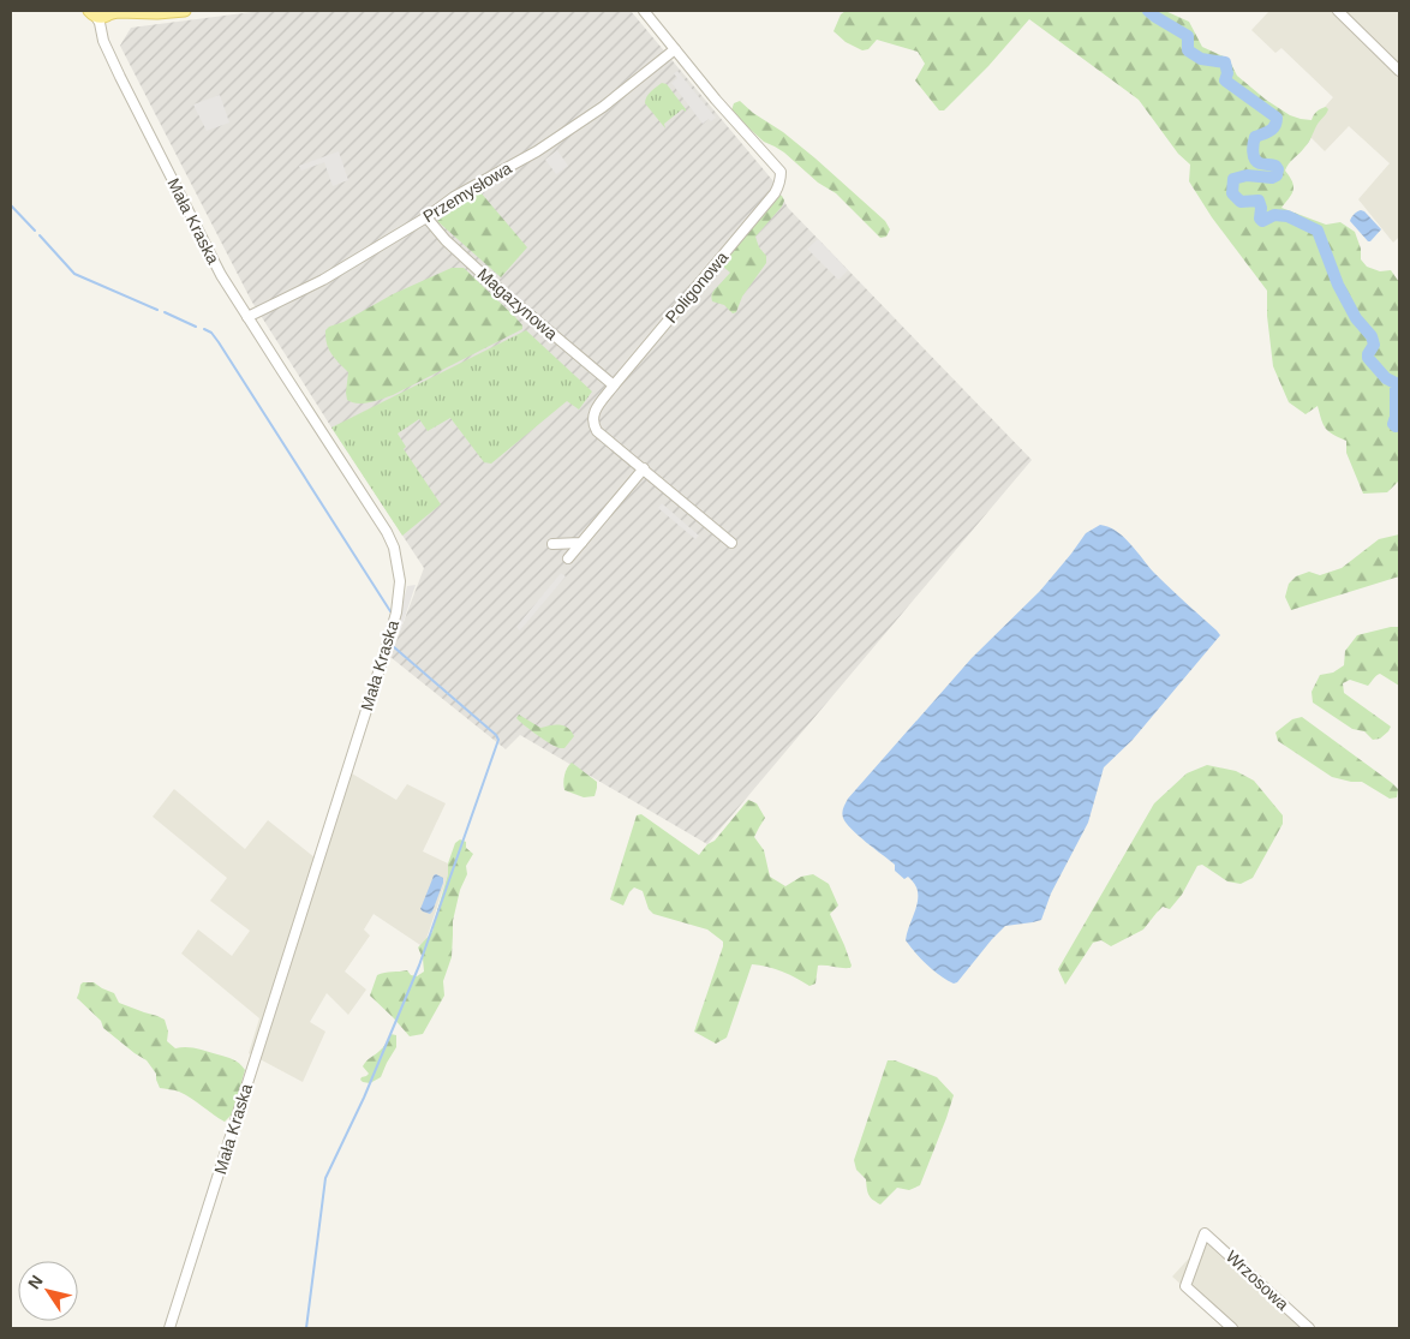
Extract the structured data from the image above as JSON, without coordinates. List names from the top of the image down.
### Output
{
  "streets": {
    "street": [
      "Przemysłowa",
      "Mała Kraska",
      "Poligonowa",
      "Magazynowa",
      "Wrzosowa"
    ]
  },
  "crossings": [
    ["Przemysłowa", "Mała Kraska"],
    ["Przemysłowa", "Poligonowa"],
    ["Przemysłowa", "Magazynowa"],
    ["Poligonowa", "Magazynowa"]
  ],
  "north": "top left"
}
